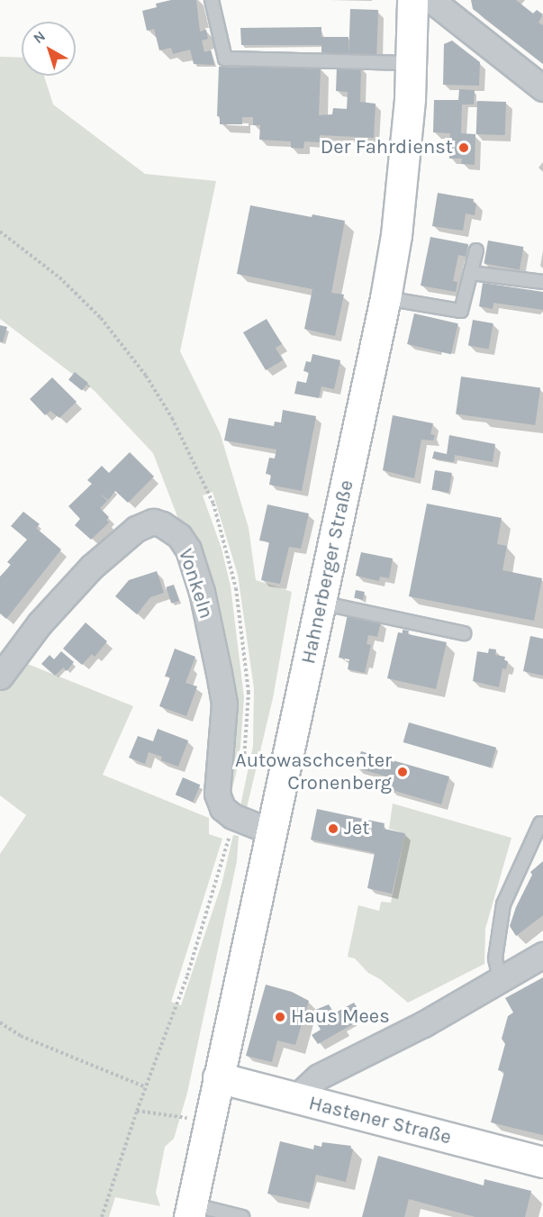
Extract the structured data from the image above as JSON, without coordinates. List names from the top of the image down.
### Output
{
  "streets": {
    "main road": ["Hahnerberger Straße", "Hastener Straße"],
    "street": ["Vonkeln"]
  },
  "crossings": [
    ["Hahnerberger Straße", "Hastener Straße"]
  ],
  "places": [
    "Der Fahrdienst",
    "Autowaschcenter Cronenberg",
    "Jet",
    "Haus Mees"
  ],
  "north": "top left"
}
